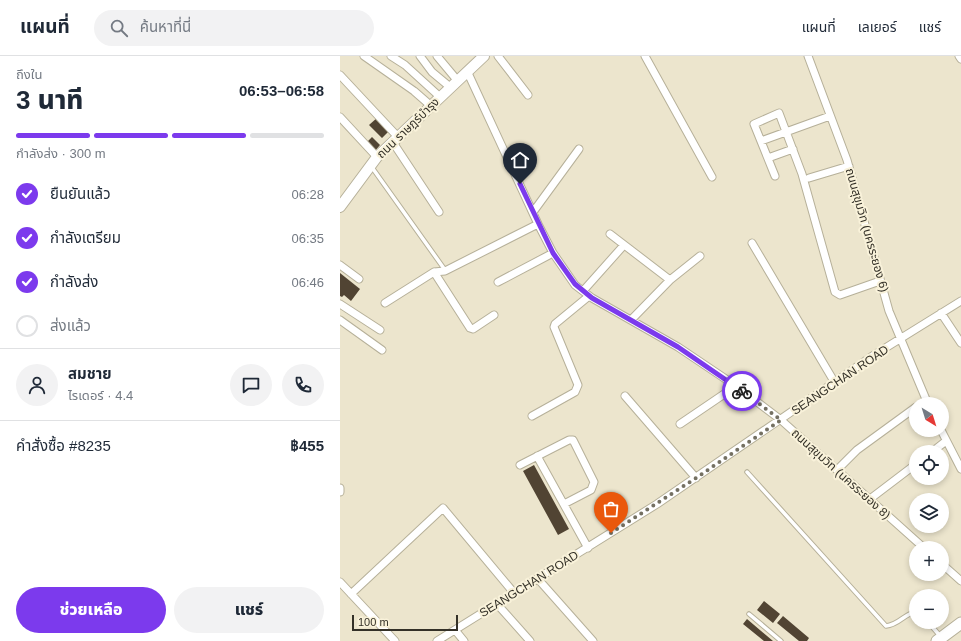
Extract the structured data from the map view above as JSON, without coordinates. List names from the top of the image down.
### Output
{
  "streets": {
    "street": [
      "ถนน ราษฎร์บำรุง",
      "ถนนสุขุมวิท (นครระยอง 6)",
      "SEANGCHAN ROAD",
      "ถนนสุขุมวิท (นครระยอง 8)"
    ]
  },
  "crossings": [
    ["ถนน ราษฎร์บำรุง", "ถนนสุขุมวิท (นครระยอง 8)"],
    ["ถนนสุขุมวิท (นครระยอง 6)", "SEANGCHAN ROAD"],
    ["SEANGCHAN ROAD", "ถนนสุขุมวิท (นครระยอง 8)"]
  ],
  "scale_bar": "100 m",
  "north": "bottom right",
  "page": {
    "header": "แผนที่",
    "search": "ค้นหาที่นี่",
    "nav": ["แผนที่", "เลเยอร์", "แชร์"],
    "heading": ["3 นาที", "ถึงใน", "06:53–06:58"],
    "panel": [
      "สมชาย",
      "ไรเดอร์ · 4.4",
      "คำสั่งซื้อ #8235",
      "฿455"
    ],
    "bar": "กำลังส่ง · 300 m",
    "list": [
      ["ยืนยันแล้ว", "06:28"],
      ["กำลังเตรียม", "06:35"],
      ["กำลังส่ง", "06:46"],
      "ส่งแล้ว"
    ],
    "map_buttons": ["+", "−"],
    "buttons": ["ช่วยเหลือ", "แชร์"],
    "scale": "100 m"
  }
}
